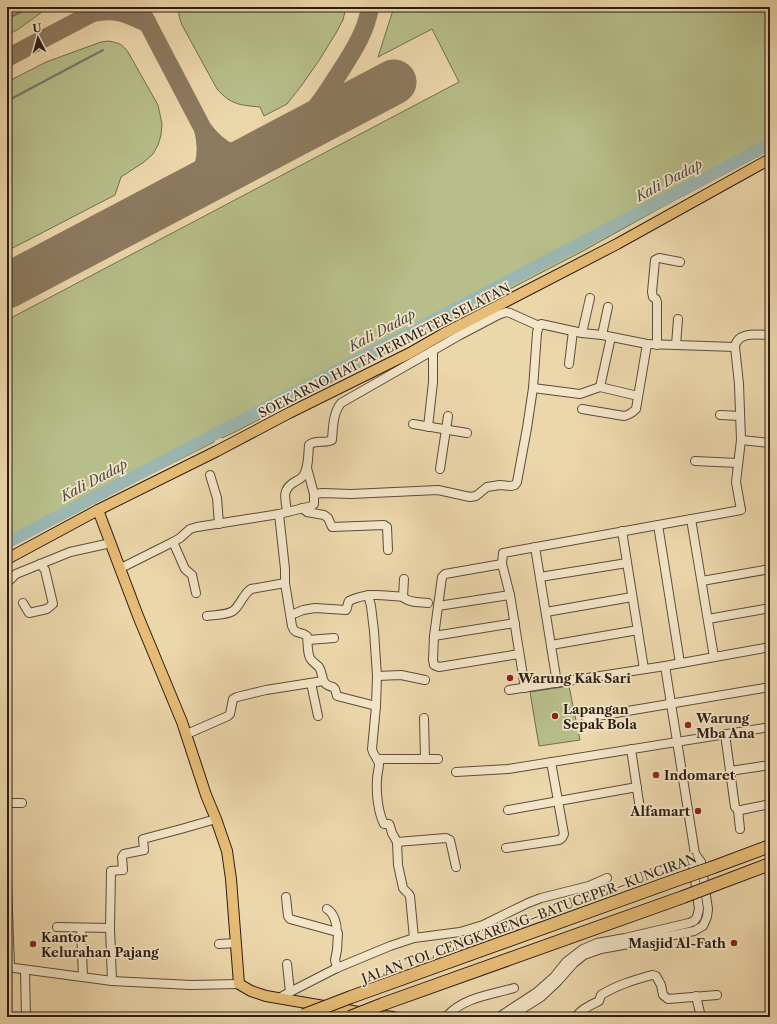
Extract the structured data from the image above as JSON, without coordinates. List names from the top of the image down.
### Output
{
  "streets": {
    "highway": ["JALAN TOL CENGKARENG–BATUCEPER–KUNCIRAN"],
    "main road": ["SOEKARNO HATTA PERIMETER SELATAN"]
  },
  "water": ["Kali Dadap"],
  "places": [
    "Warung Kak Sari",
    "Lapangan Sepak Bola",
    "Warung Mba Ana",
    "Indomaret",
    "Alfamart",
    "Masjid Al-Fath",
    "Kantor Kelurahan Pajang"
  ],
  "north": "top"
}
